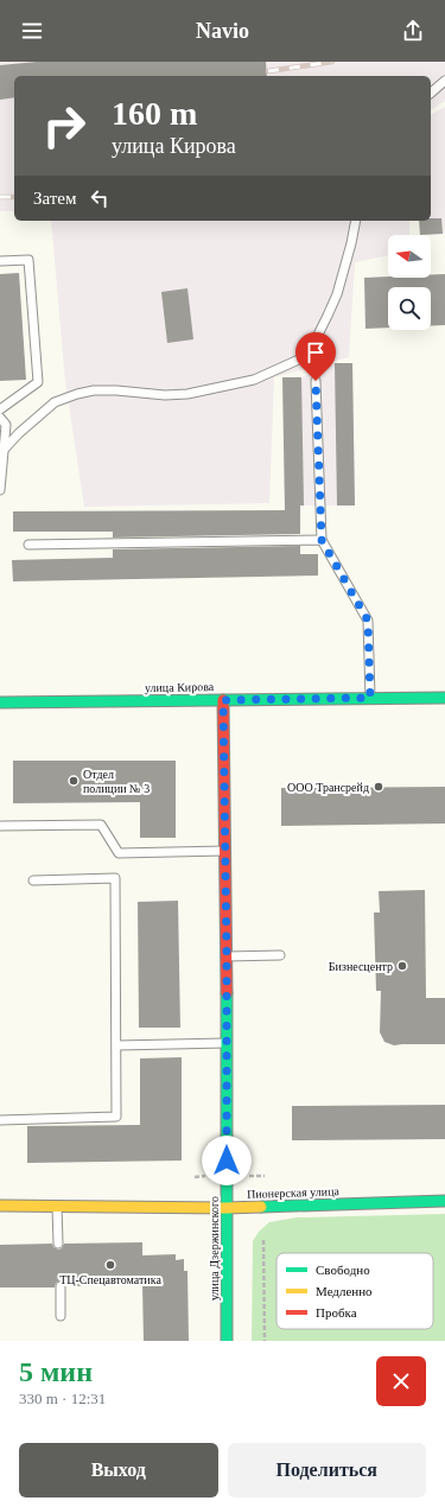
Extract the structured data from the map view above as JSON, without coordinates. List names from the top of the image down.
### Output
{
  "streets": {
    "main road": ["улица Кирова", "Пионерская улица", "улица Дзержинского"]
  },
  "crossings": [
    ["улица Кирова", "улица Дзержинского"],
    ["Пионерская улица", "улица Дзержинского"]
  ],
  "places": [
    "Отдел полиции № 3",
    "ООО Трансрейд",
    "Бизнесцентр",
    "ТЦ-Спецавтоматика"
  ],
  "legend": ["Свободно", "Медленно", "Пробка"],
  "north": "left",
  "page": {
    "header": "Navio",
    "turn": ["160 m", "улица Кирова"],
    "then": "Затем",
    "heading": ["5 мин", "330 m · 12:31"],
    "buttons": ["Выход", "Поделиться"]
  }
}
